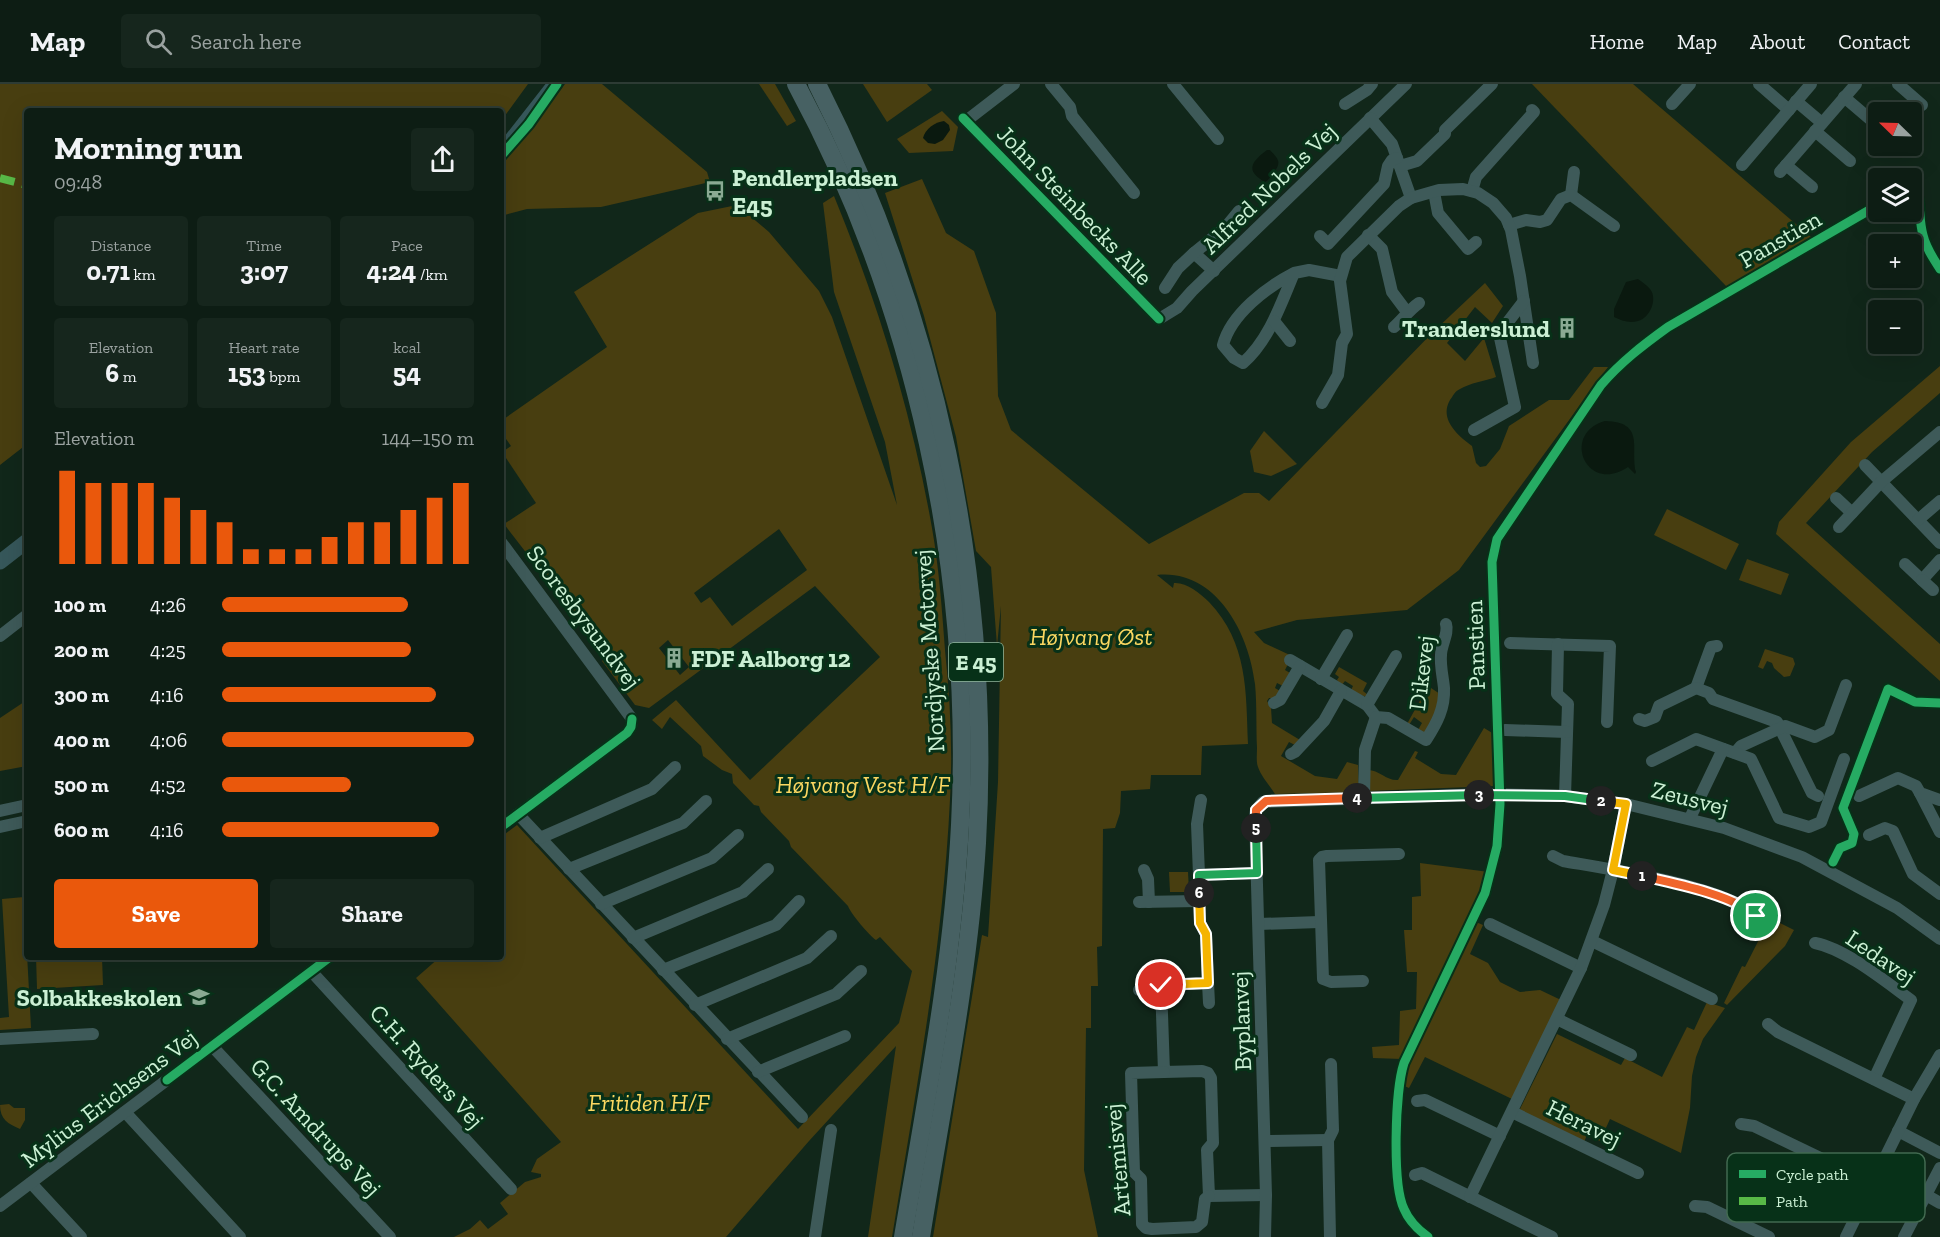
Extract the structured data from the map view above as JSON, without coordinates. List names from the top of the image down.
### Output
{
  "streets": {
    "highway": ["Nordjyske Motorvej", "E 45"],
    "street": [
      "Alfred Nobels Vej",
      "John Steinbecks Alle",
      "Scoresbysundvej",
      "Dikevej",
      "Zeusvej",
      "Ledavej",
      "Byplanvej",
      "C.H. Ryders Vej",
      "Mylius Erichsens Vej",
      "Heravej",
      "G.C. Amdrups Vej",
      "Artemisvej"
    ],
    "cycle path": ["Panstien"]
  },
  "crossings": [
    ["Alfred Nobels Vej", "John Steinbecks Alle"],
    ["Dikevej", "Zeusvej"],
    ["Zeusvej", "Byplanvej"],
    ["Zeusvej", "Heravej"],
    ["C.H. Ryders Vej", "Mylius Erichsens Vej"],
    ["Mylius Erichsens Vej", "G.C. Amdrups Vej"]
  ],
  "parks": ["Højvang Øst", "Højvang Vest H/F", "Fritiden H/F"],
  "places": {
    "bus stop": ["Pendlerpladsen E45"],
    "building": ["Tranderslund", "FDF Aalborg 12"],
    "school or university": ["Solbakkeskolen"]
  },
  "legend": ["Cycle path", "Path"],
  "north": "top left",
  "page": {
    "header": "Map",
    "search": "Search here",
    "nav": [
      "Home",
      "Map",
      "About",
      "Contact"
    ],
    "map_buttons": ["+", "−"],
    "heading": ["Morning run", "09:48"],
    "stats": [
      ["Distance", "0.71 km"],
      ["Time", "3:07"],
      ["Pace", "4:24 /km"],
      ["Elevation", "6 m"],
      ["Heart rate", "153 bpm"],
      ["kcal", "54"]
    ],
    "chart": ["Elevation", "144–150 m"],
    "list": [
      {
        "name": "100 m",
        "note": "4:26"
      },
      {
        "name": "200 m",
        "note": "4:25"
      },
      {
        "name": "300 m",
        "note": "4:16"
      },
      {
        "name": "400 m",
        "note": "4:06"
      },
      {
        "name": "500 m",
        "note": "4:52"
      },
      {
        "name": "600 m",
        "note": "4:16"
      }
    ],
    "pins": [
      "3",
      "4",
      "2",
      "5",
      "1",
      "6"
    ],
    "buttons": ["Save", "Share"]
  }
}
